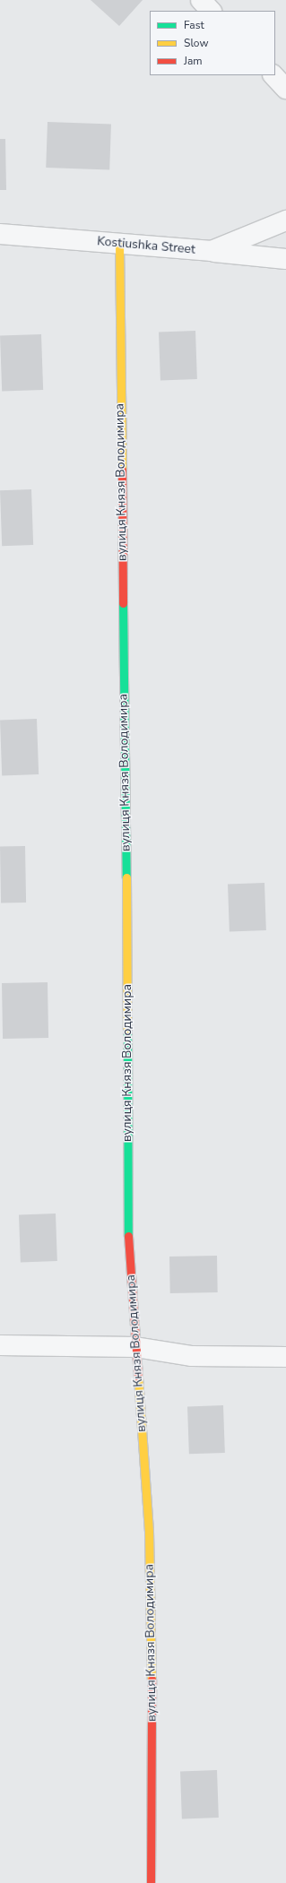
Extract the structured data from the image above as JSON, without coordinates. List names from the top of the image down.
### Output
{
  "streets": {
    "street": ["Kostiushka Street", "вулиця Князя Володимира"]
  },
  "crossings": [
    ["Kostiushka Street", "вулиця Князя Володимира"]
  ],
  "legend": ["Fast", "Slow", "Jam"]
}
